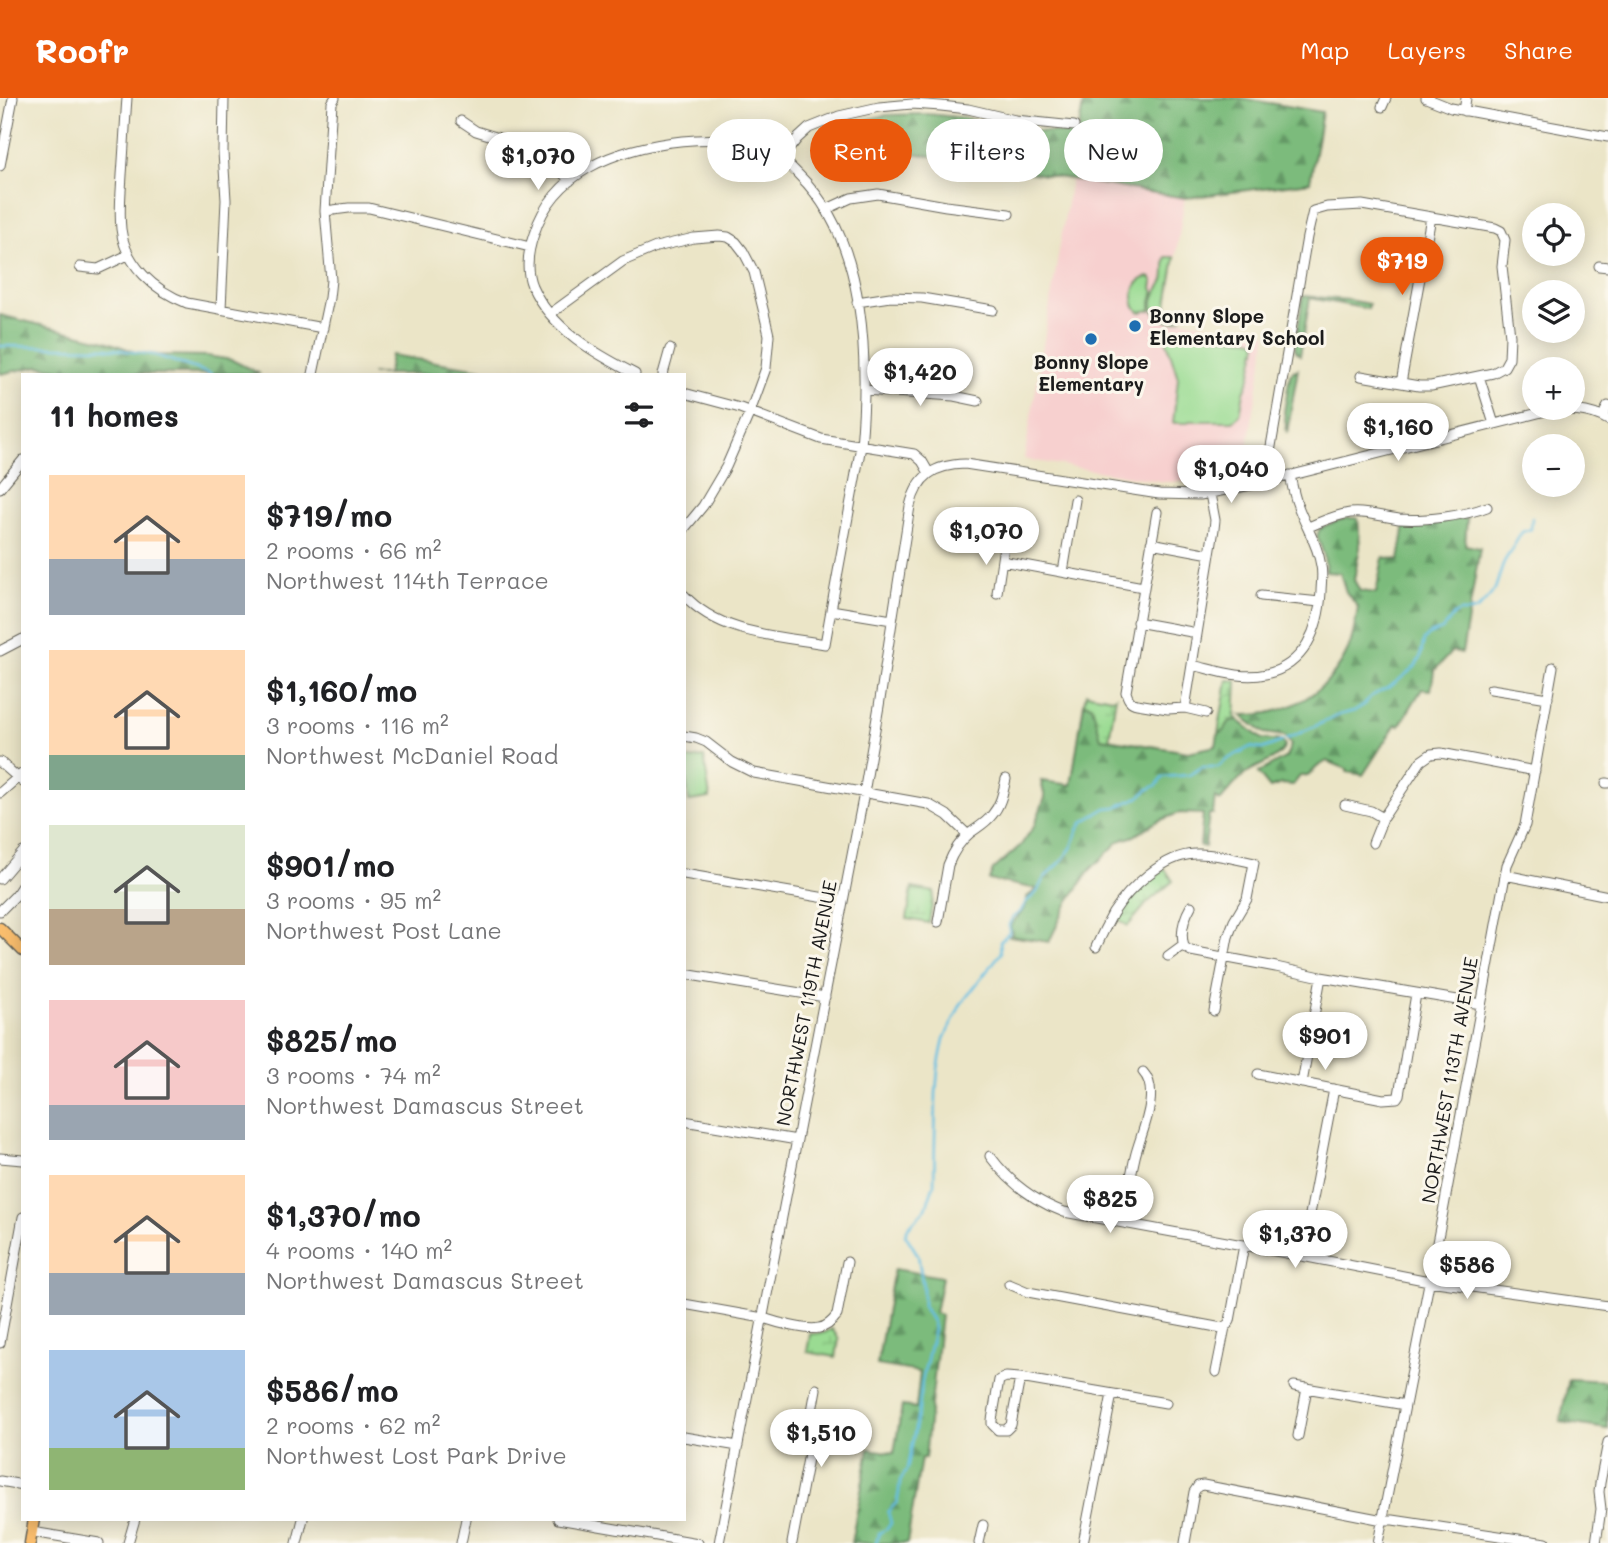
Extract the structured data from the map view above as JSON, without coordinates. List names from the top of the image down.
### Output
{
  "streets": {
    "street": ["NORTHWEST 119TH AVENUE", "NORTHWEST 113TH AVENUE"]
  },
  "places": ["Bonny Slope Elementary School", "Bonny Slope Elementary"],
  "page": {
    "header": "Roofr",
    "nav": ["Map", "Layers", "Share"],
    "chip": [
      "Buy",
      "Rent",
      "Filters",
      "New"
    ],
    "price": [
      "$1,070",
      "$719",
      "$1,420",
      "$1,160",
      "$1,040",
      "$1,070",
      "$901",
      "$825",
      "$1,370",
      "$586",
      "$1,510"
    ],
    "map_buttons": ["+", "−"],
    "heading": "11 homes",
    "list": [
      {
        "name": "$719/mo",
        "note": "2 rooms · 66 m² · Northwest 114th Terrace"
      },
      {
        "name": "$1,160/mo",
        "note": "3 rooms · 116 m² · Northwest McDaniel Road"
      },
      {
        "name": "$901/mo",
        "note": "3 rooms · 95 m² · Northwest Post Lane"
      },
      {
        "name": "$825/mo",
        "note": "3 rooms · 74 m² · Northwest Damascus Street"
      },
      {
        "name": "$1,370/mo",
        "note": "4 rooms · 140 m² · Northwest Damascus Street"
      },
      {
        "name": "$586/mo",
        "note": "2 rooms · 62 m² · Northwest Lost Park Drive"
      }
    ]
  }
}
